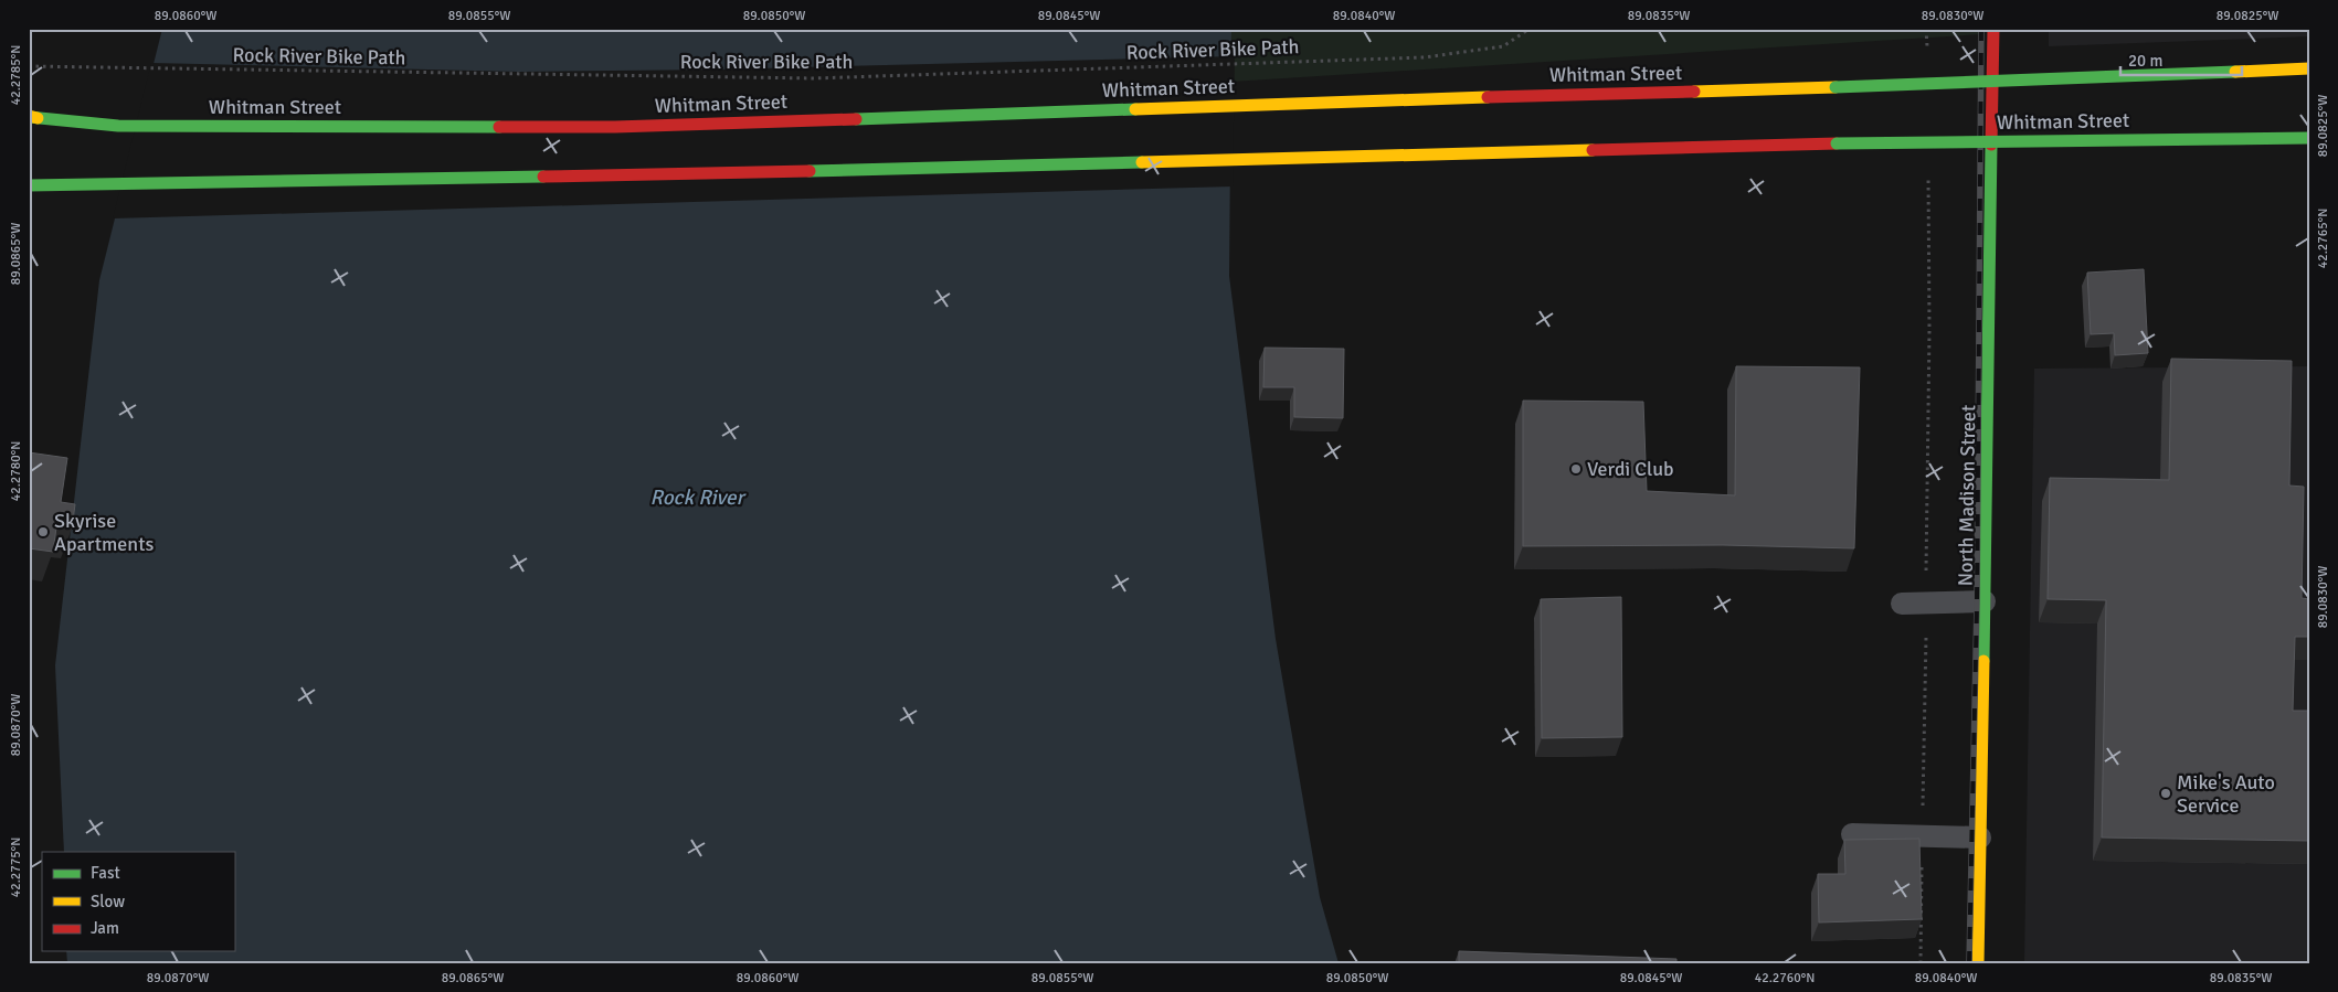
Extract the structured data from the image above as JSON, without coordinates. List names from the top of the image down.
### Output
{
  "streets": {
    "main road": ["Whitman Street", "North Madison Street"],
    "path": ["Rock River Bike Path"]
  },
  "water": ["Rock River"],
  "places": ["Verdi Club", "Skyrise Apartments", "Mike's Auto Service"],
  "legend": ["Fast", "Slow", "Jam"],
  "scale_bar": "20 m",
  "coordinates": [
    "89.0860°W",
    "89.0855°W",
    "89.0850°W",
    "89.0845°W",
    "89.0840°W",
    "89.0835°W",
    "89.0830°W",
    "89.0825°W",
    "42.2785°N",
    "42.2765°N",
    "89.0865°W",
    "42.2780°N",
    "89.0870°W",
    "42.2775°N",
    "42.2760°N"
  ]
}
